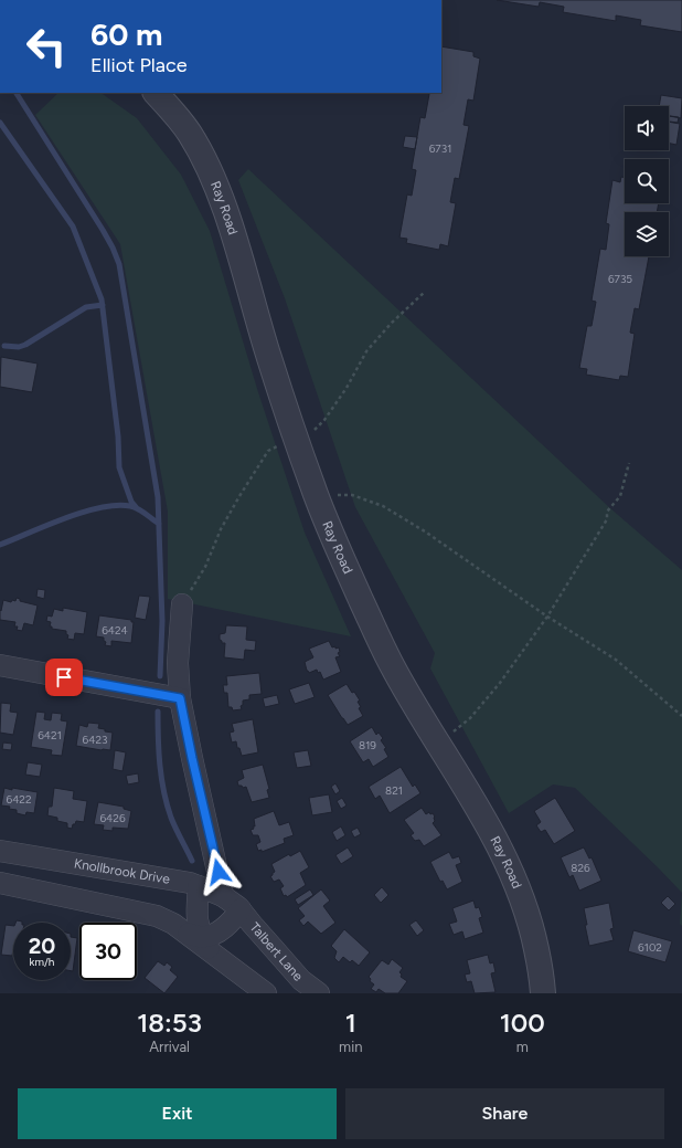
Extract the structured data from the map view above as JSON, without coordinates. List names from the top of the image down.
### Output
{
  "streets": {
    "street": ["Ray Road", "Knollbrook Drive", "Talbert Lane"]
  },
  "crossings": [
    ["Knollbrook Drive", "Talbert Lane"]
  ],
  "house_numbers": [
    "6731",
    "6735",
    "6424",
    "6421",
    "6423",
    "819",
    "821",
    "6422",
    "6426",
    "826",
    "6102"
  ],
  "page": {
    "turn": ["60 m", "Elliot Place"],
    "speed": "20 km/h",
    "limit": "30",
    "eta": [
      "18:53",
      "Arrival",
      "1",
      "min",
      "100",
      "m"
    ],
    "buttons": ["Exit", "Share"]
  }
}
